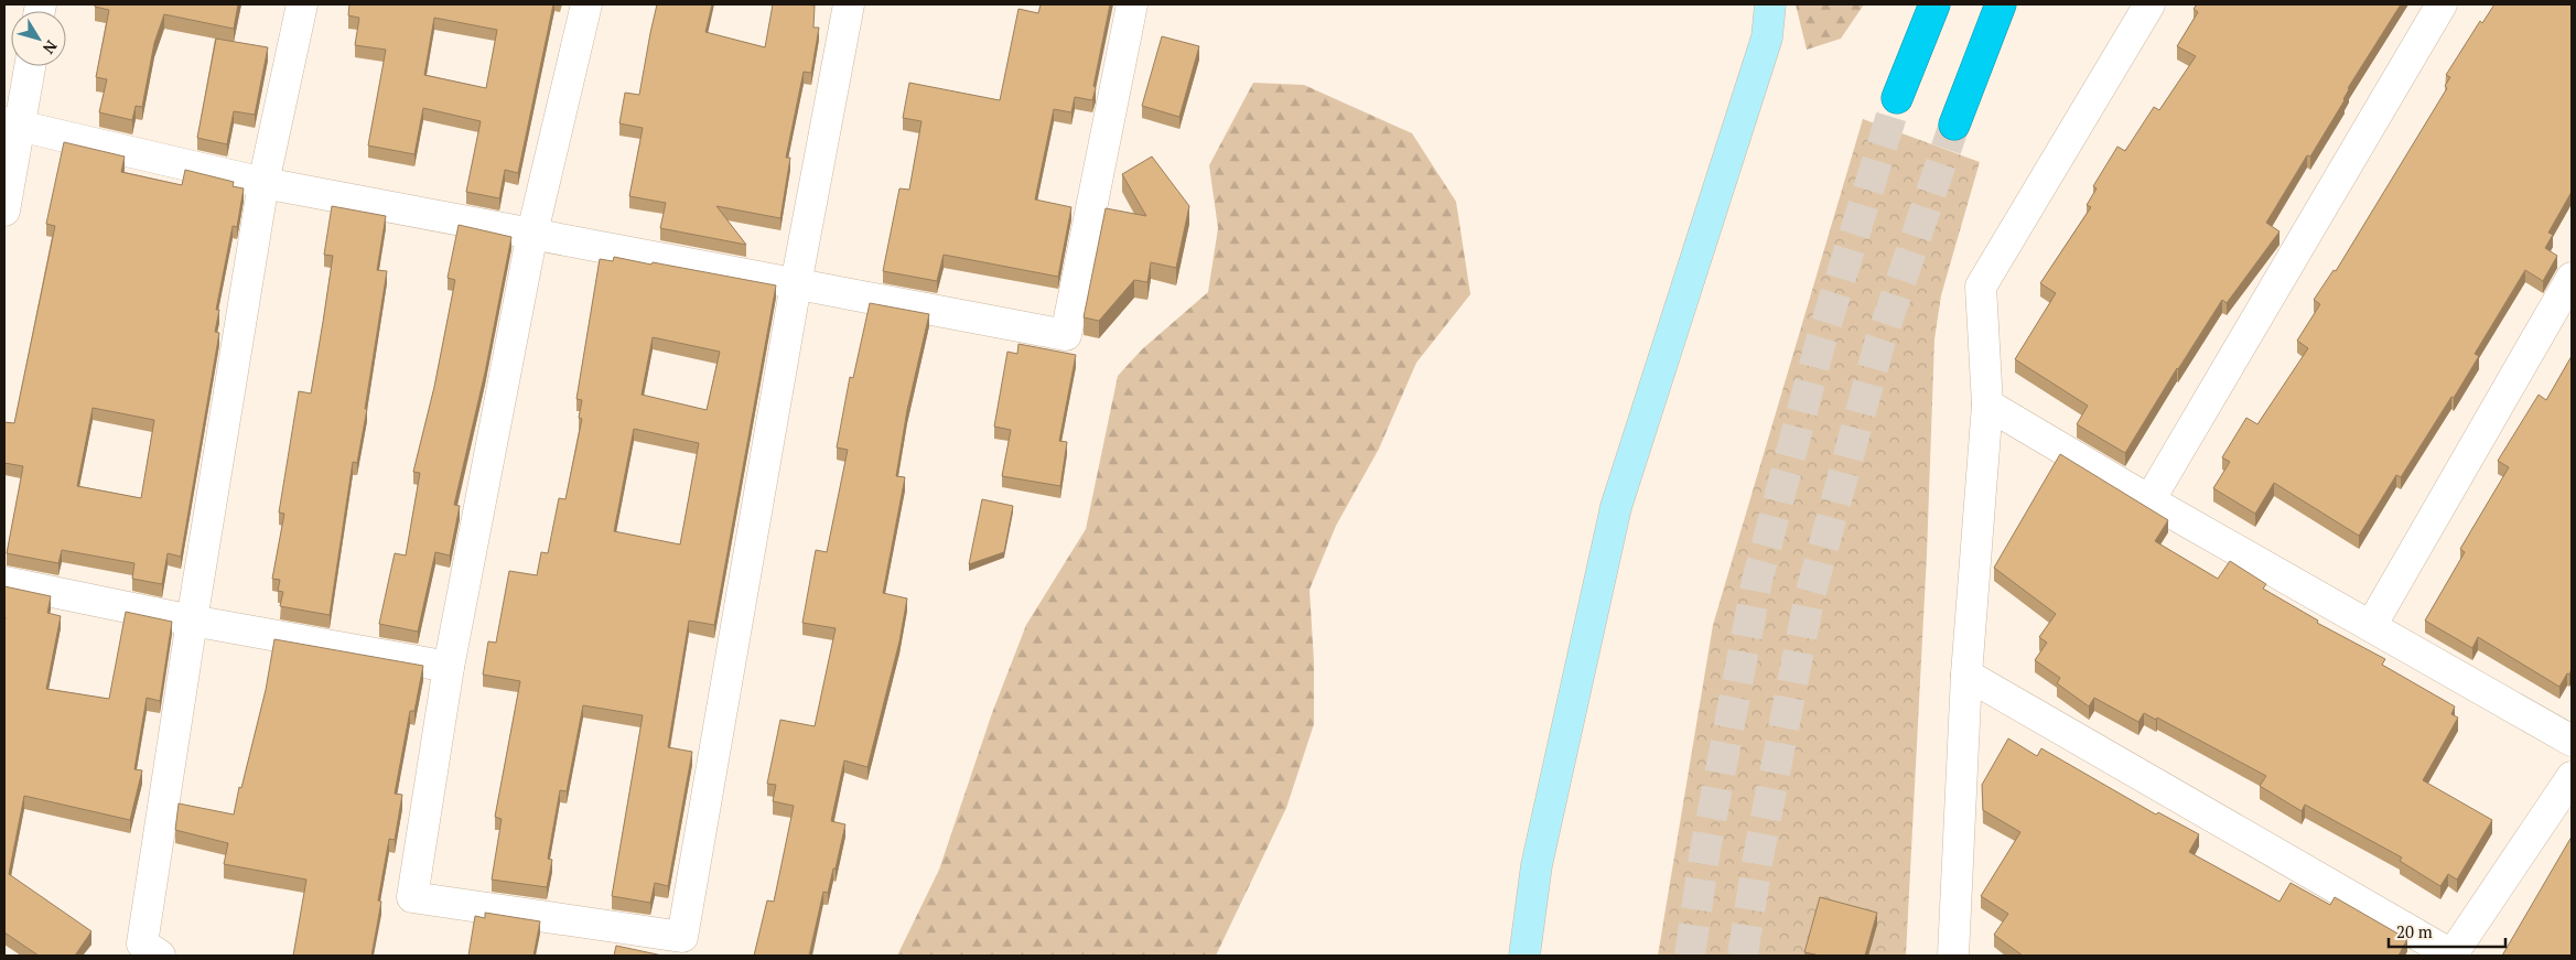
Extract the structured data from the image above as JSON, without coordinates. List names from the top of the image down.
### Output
{
  "scale_bar": "20 m",
  "north": "bottom right"
}
